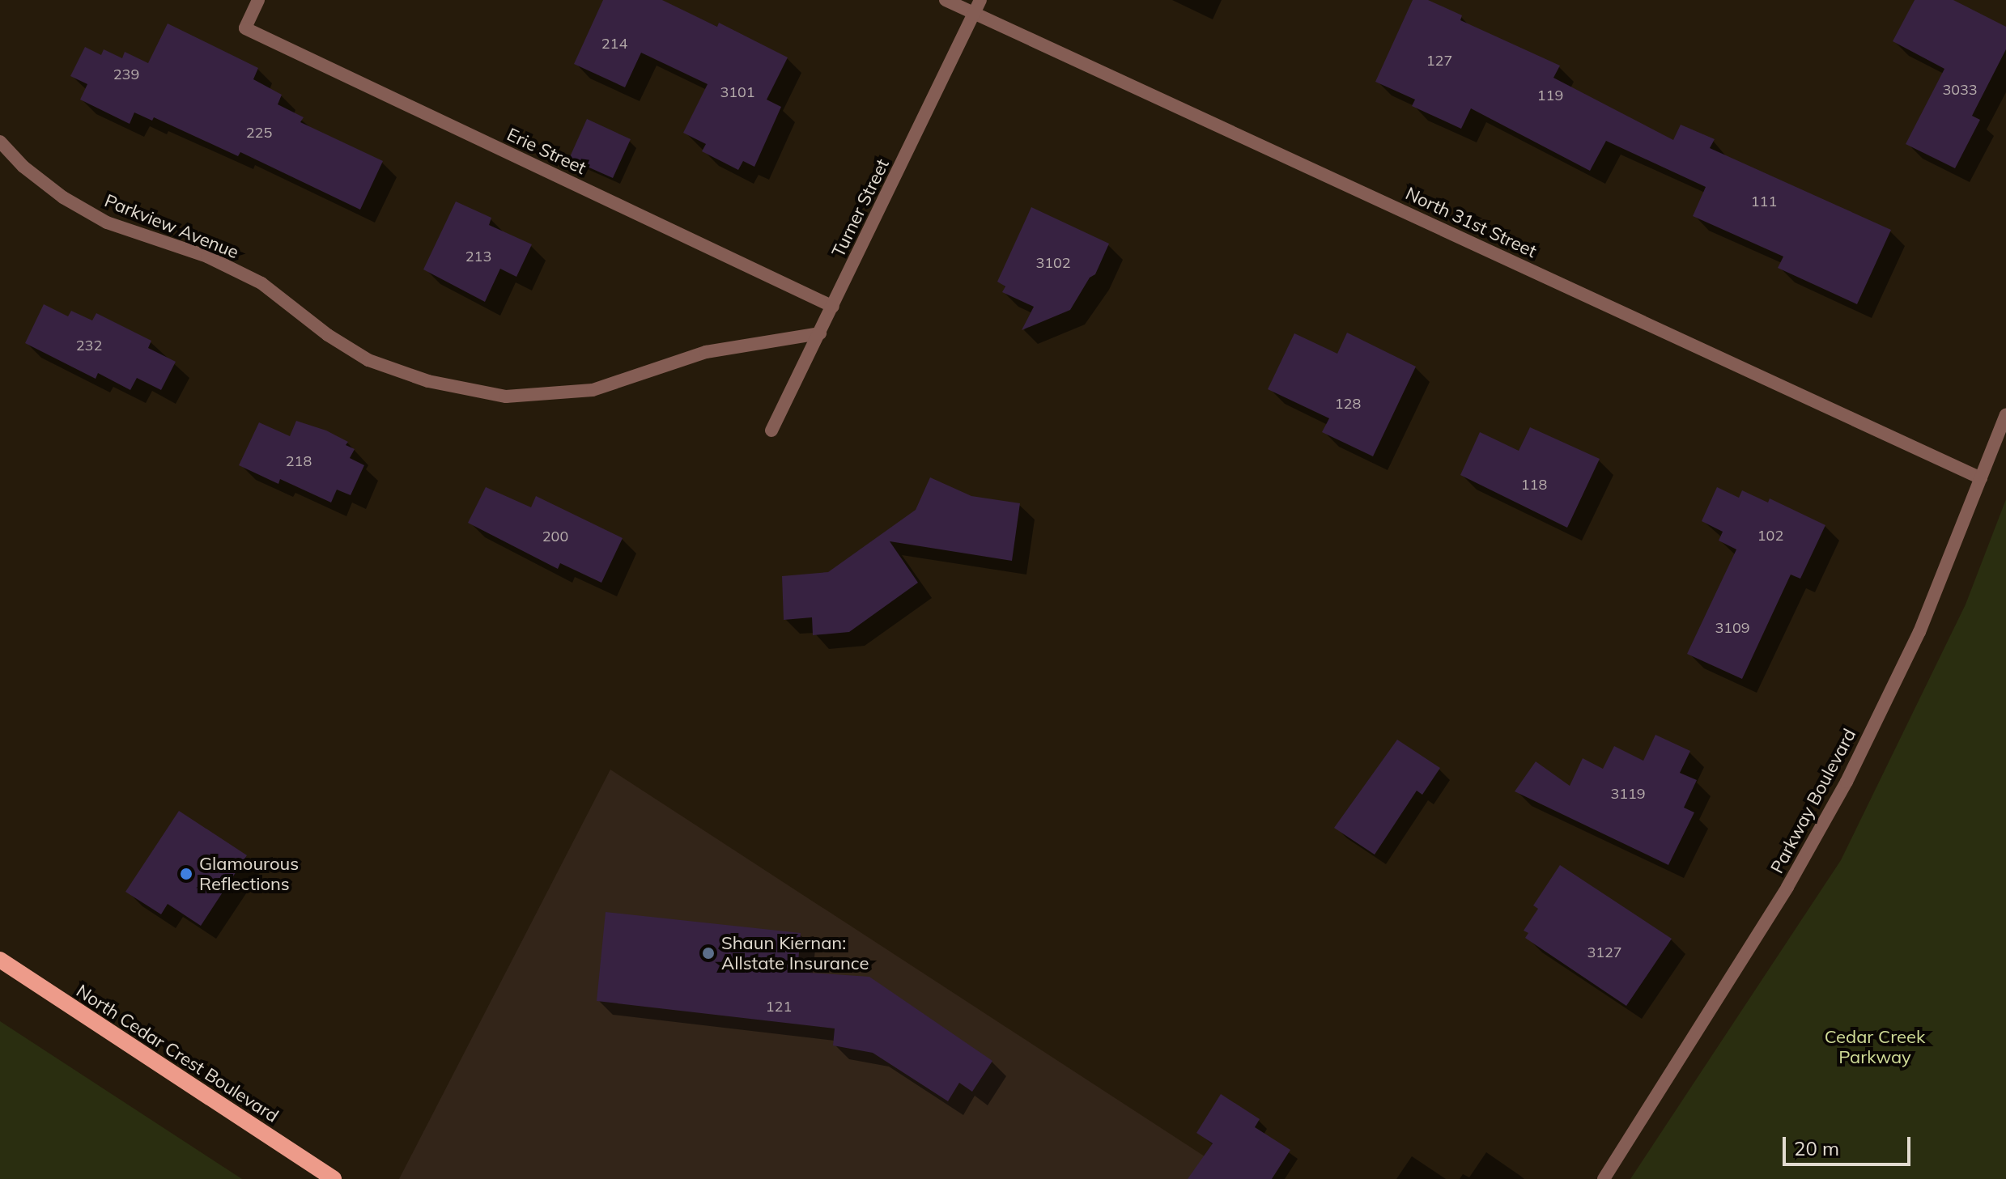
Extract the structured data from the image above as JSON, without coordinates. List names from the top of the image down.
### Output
{
  "streets": {
    "main road": ["North Cedar Crest Boulevard"],
    "street": [
      "Erie Street",
      "Turner Street",
      "North 31st Street",
      "Parkview Avenue",
      "Parkway Boulevard"
    ]
  },
  "crossings": [
    ["Erie Street", "Turner Street"],
    ["Turner Street", "North 31st Street"],
    ["Turner Street", "Parkview Avenue"],
    ["North 31st Street", "Parkway Boulevard"]
  ],
  "parks": ["Cedar Creek Parkway"],
  "places": ["Glamourous Reflections", "Shaun Kiernan: Allstate Insurance"],
  "house_numbers": [
    "214",
    "127",
    "239",
    "3033",
    "3101",
    "119",
    "225",
    "111",
    "213",
    "3102",
    "232",
    "128",
    "218",
    "118",
    "102",
    "200",
    "3109",
    "3119",
    "3127",
    "121"
  ],
  "scale_bar": "20 m"
}
